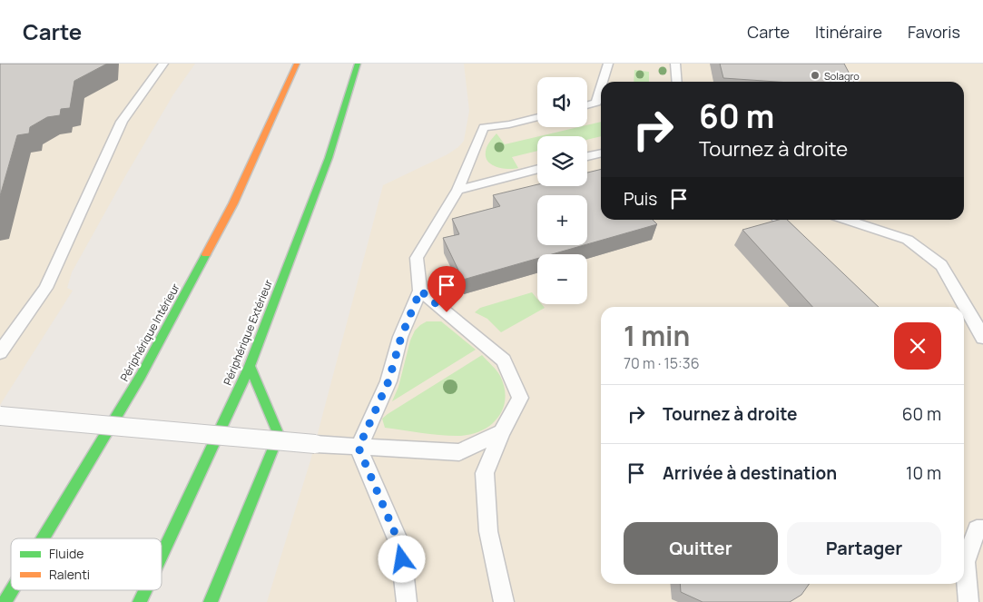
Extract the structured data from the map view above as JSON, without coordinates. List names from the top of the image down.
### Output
{
  "streets": {
    "highway": ["Périphérique Intérieur", "Périphérique Extérieur"]
  },
  "places": ["Solagro"],
  "legend": ["Fluide", "Ralenti"],
  "page": {
    "header": "Carte",
    "nav": ["Carte", "Itinéraire", "Favoris"],
    "map_buttons": ["+", "−"],
    "turn": ["60 m", "Tournez à droite"],
    "then": "Puis",
    "heading": ["1 min", "70 m · 15:36"],
    "list": [
      {
        "name": "Tournez à droite",
        "value": "60 m"
      },
      {
        "name": "Arrivée à destination",
        "value": "10 m"
      }
    ],
    "buttons": ["Quitter", "Partager"]
  }
}
